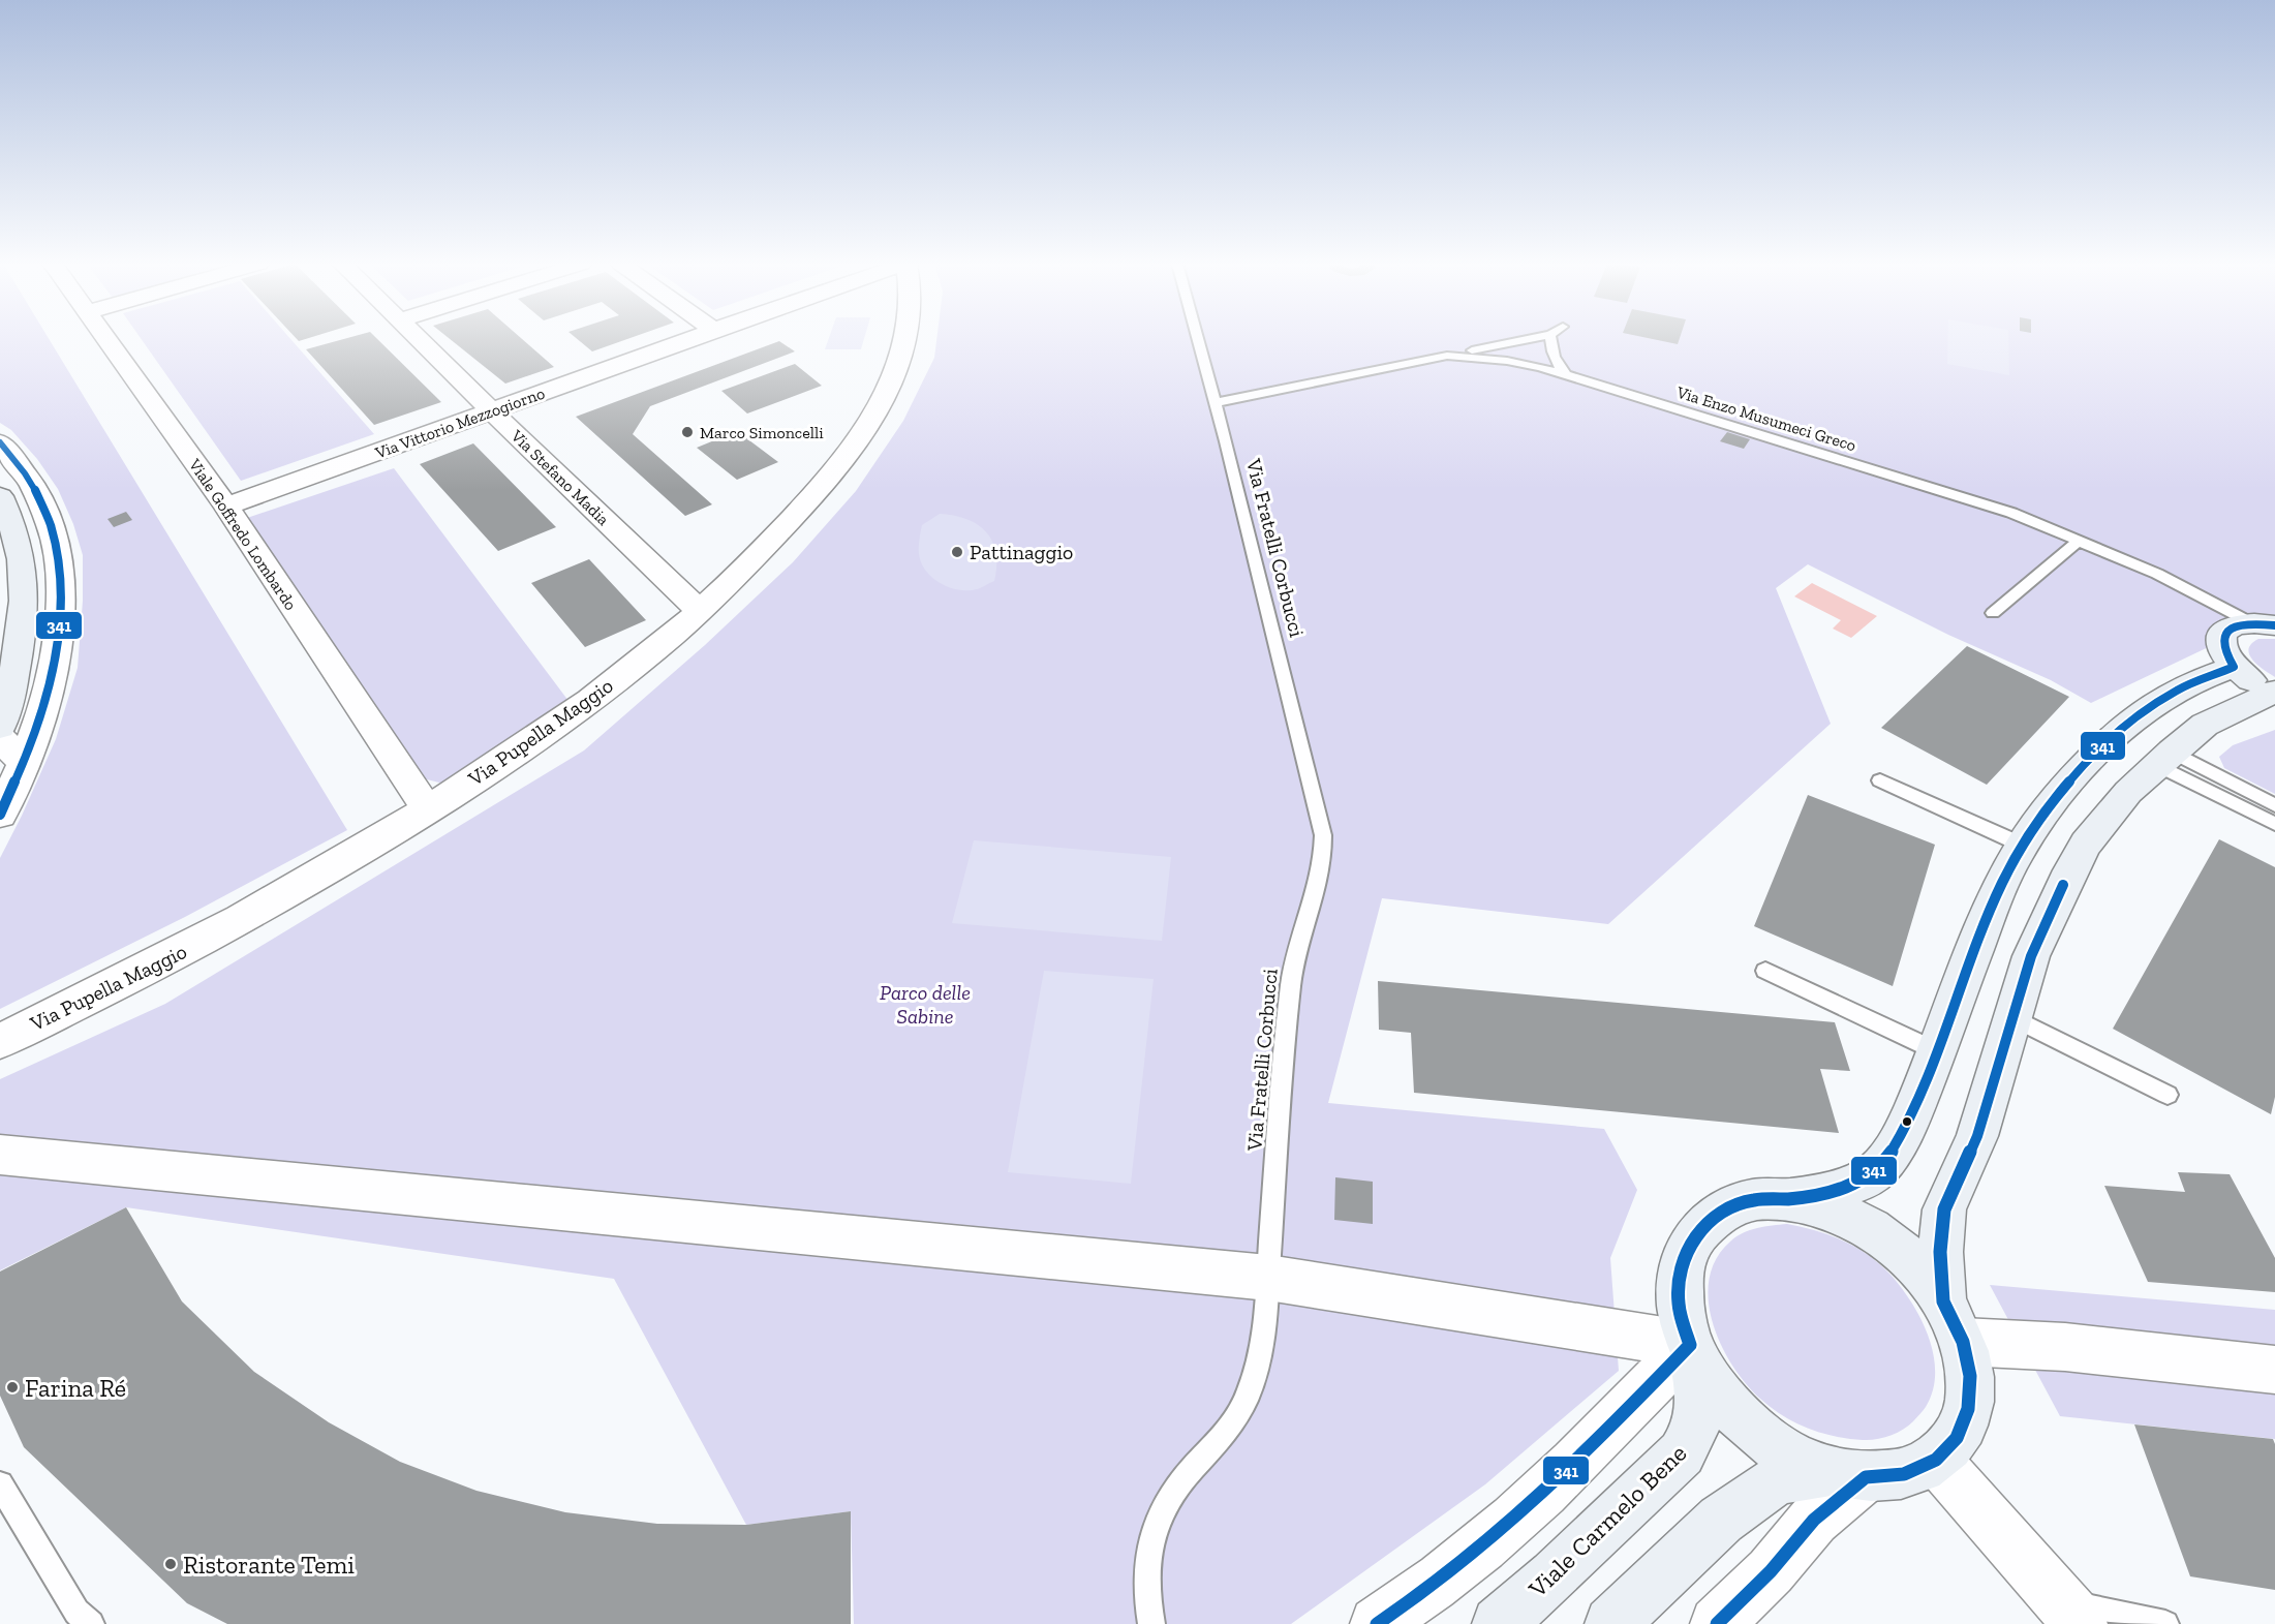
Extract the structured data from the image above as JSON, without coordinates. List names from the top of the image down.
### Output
{
  "streets": {
    "street": [
      "Via Vittorio Mezzogiorno",
      "Via Stefano Madia",
      "Viale Goffredo Lombardo",
      "Via Pupella Maggio",
      "Viale Carmelo Bene"
    ],
    "lane": ["Via Enzo Musumeci Greco", "Via Fratelli Corbucci"]
  },
  "crossings": [
    ["Via Enzo Musumeci Greco", "Via Fratelli Corbucci"],
    ["Via Vittorio Mezzogiorno", "Via Stefano Madia"],
    ["Via Vittorio Mezzogiorno", "Viale Goffredo Lombardo"],
    ["Via Stefano Madia", "Via Pupella Maggio"],
    ["Viale Goffredo Lombardo", "Via Pupella Maggio"]
  ],
  "parks": ["Parco delle Sabine"],
  "places": [
    "Marco Simoncelli",
    "Pattinaggio",
    "Farina Ré",
    "Ristorante Temi"
  ],
  "lines": ["transit line 341"]
}
